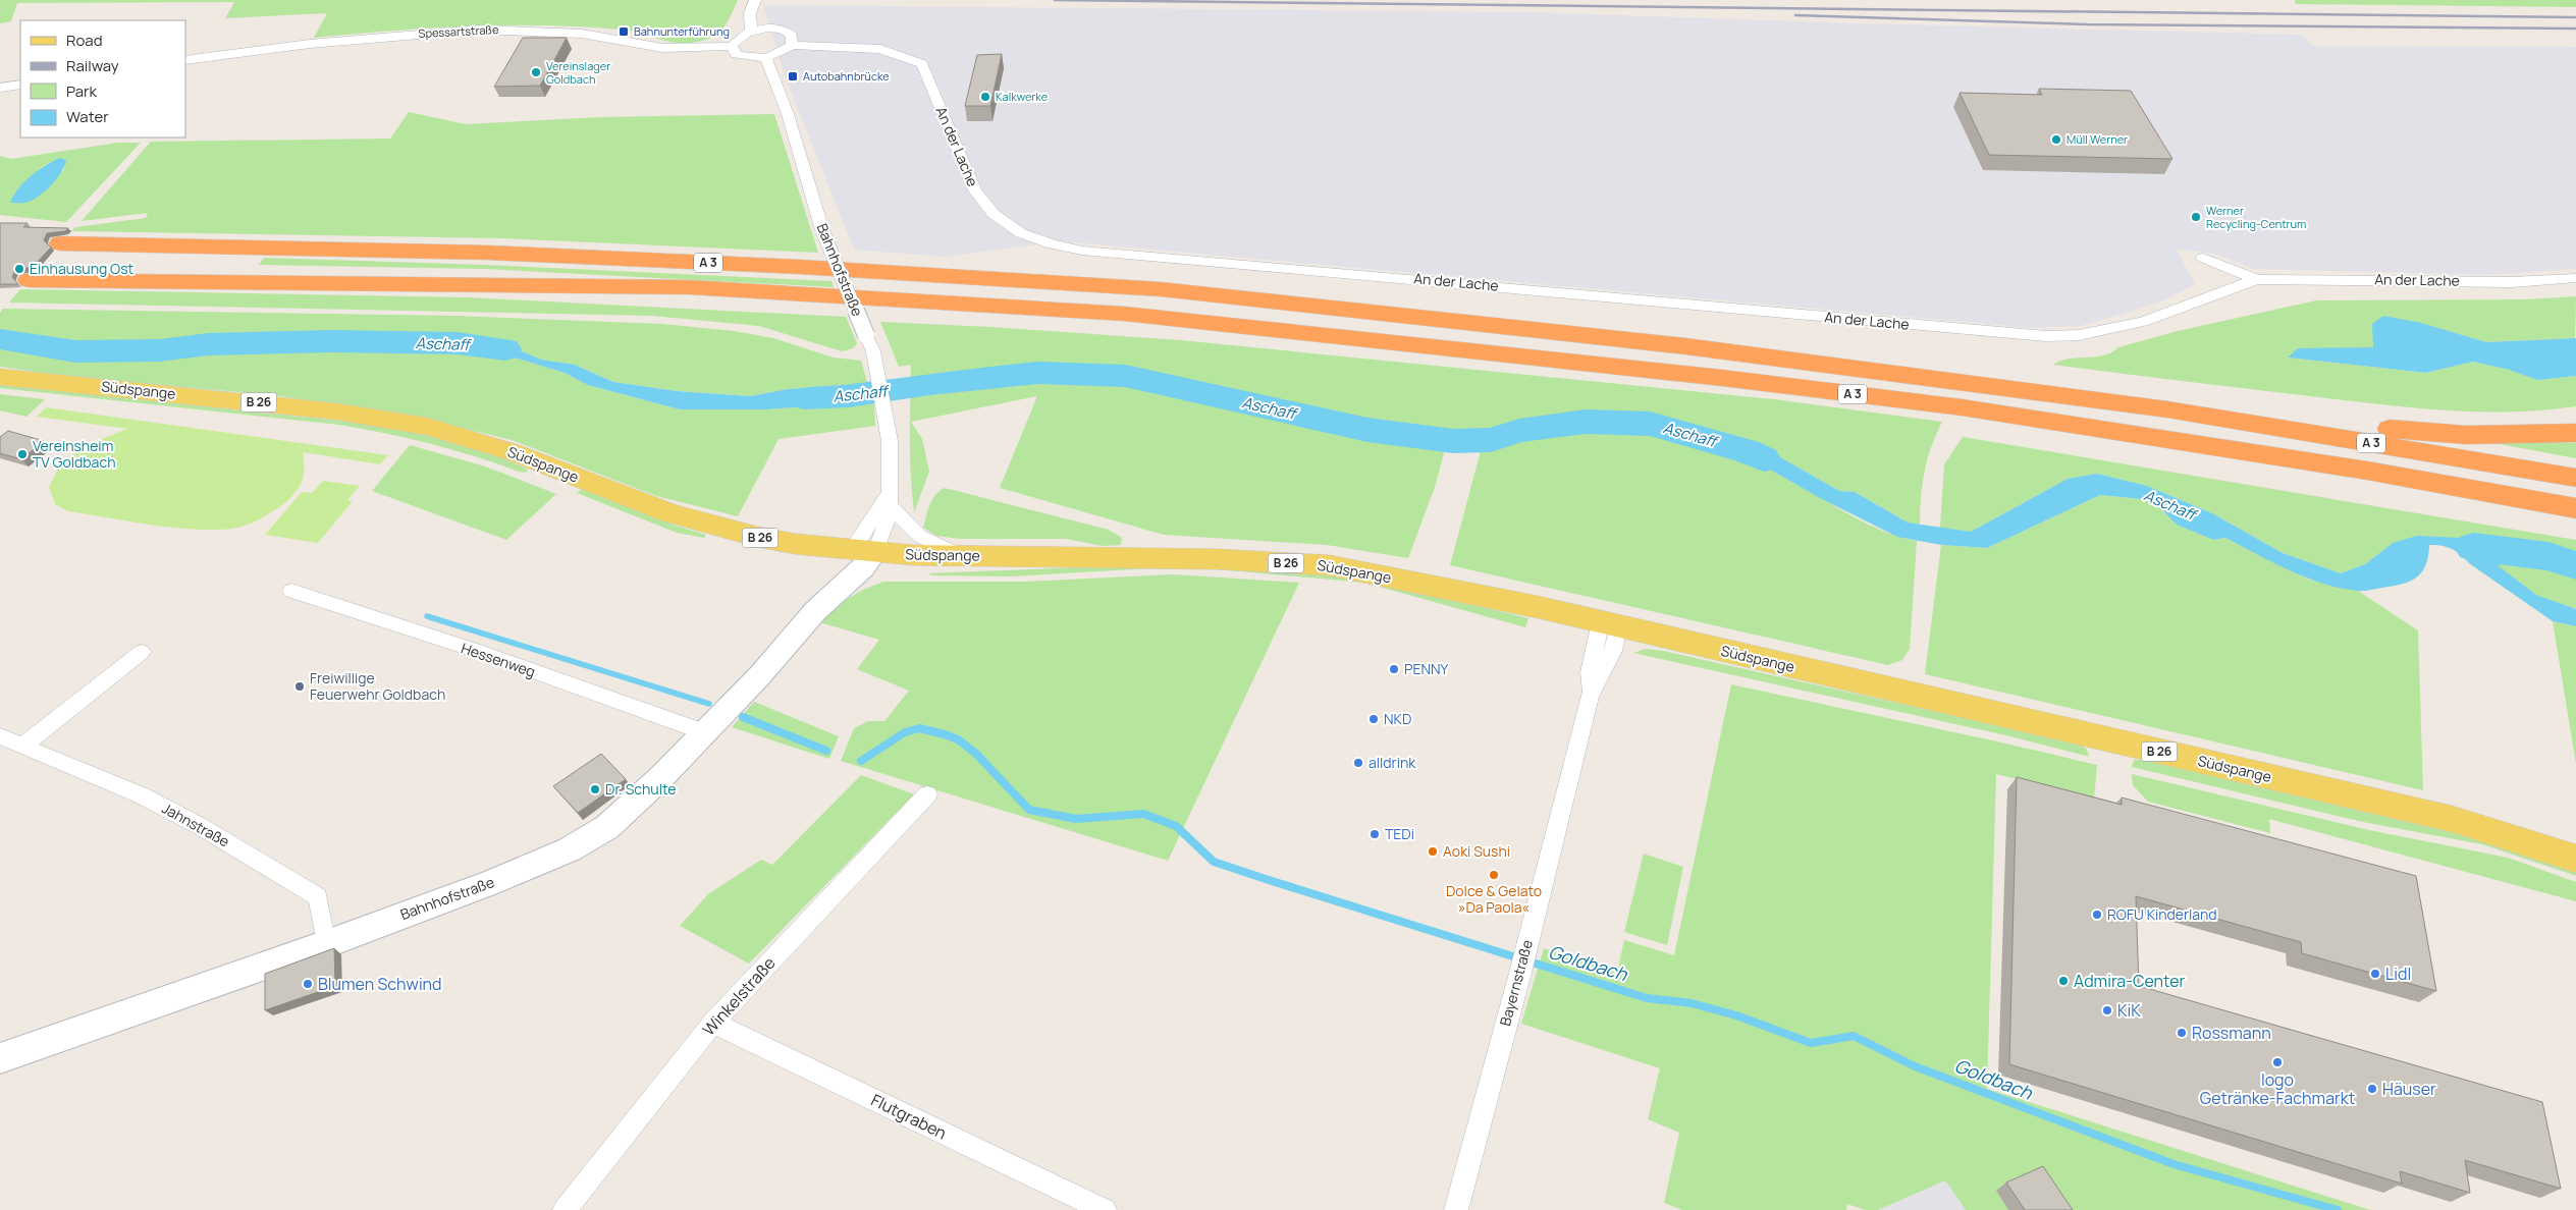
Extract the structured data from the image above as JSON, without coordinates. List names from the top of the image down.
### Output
{
  "streets": {
    "highway": ["A 3"],
    "main road": ["Südspange", "B 26"],
    "street": [
      "Spessartstraße",
      "An der Lache",
      "Bahnhofstraße",
      "Hessenweg",
      "Jahnstraße",
      "Bayernstraße",
      "Winkelstraße",
      "Flutgraben"
    ]
  },
  "crossings": [
    ["Bahnhofstraße", "Südspange"],
    ["Bahnhofstraße", "Hessenweg"],
    ["Bahnhofstraße", "Jahnstraße"],
    ["Südspange", "Bayernstraße"],
    ["Winkelstraße", "Flutgraben"]
  ],
  "water": ["Aschaff", "Goldbach"],
  "places": {
    "transit": ["Bahnunterführung", "Autobahnbrücke"],
    "other": [
      "Vereinslager Goldbach",
      "Kalkwerke",
      "Müll Werner",
      "Werner Recycling-Centrum",
      "Einhausung Ost",
      "Vereinsheim TV Goldbach",
      "PENNY",
      "Freiwillige Feuerwehr Goldbach",
      "NKD",
      "alldrink",
      "Dr. Schulte",
      "TEDi",
      "Aoki Sushi",
      "Dolce & Gelato »Da Paola«",
      "ROFU Kinderland",
      "Lidl",
      "Admira-Center",
      "Blumen Schwind",
      "KiK",
      "Rossmann",
      "logo Getränke-Fachmarkt",
      "Häuser"
    ]
  },
  "legend": [
    "Road",
    "Railway",
    "Park",
    "Water"
  ]
}
